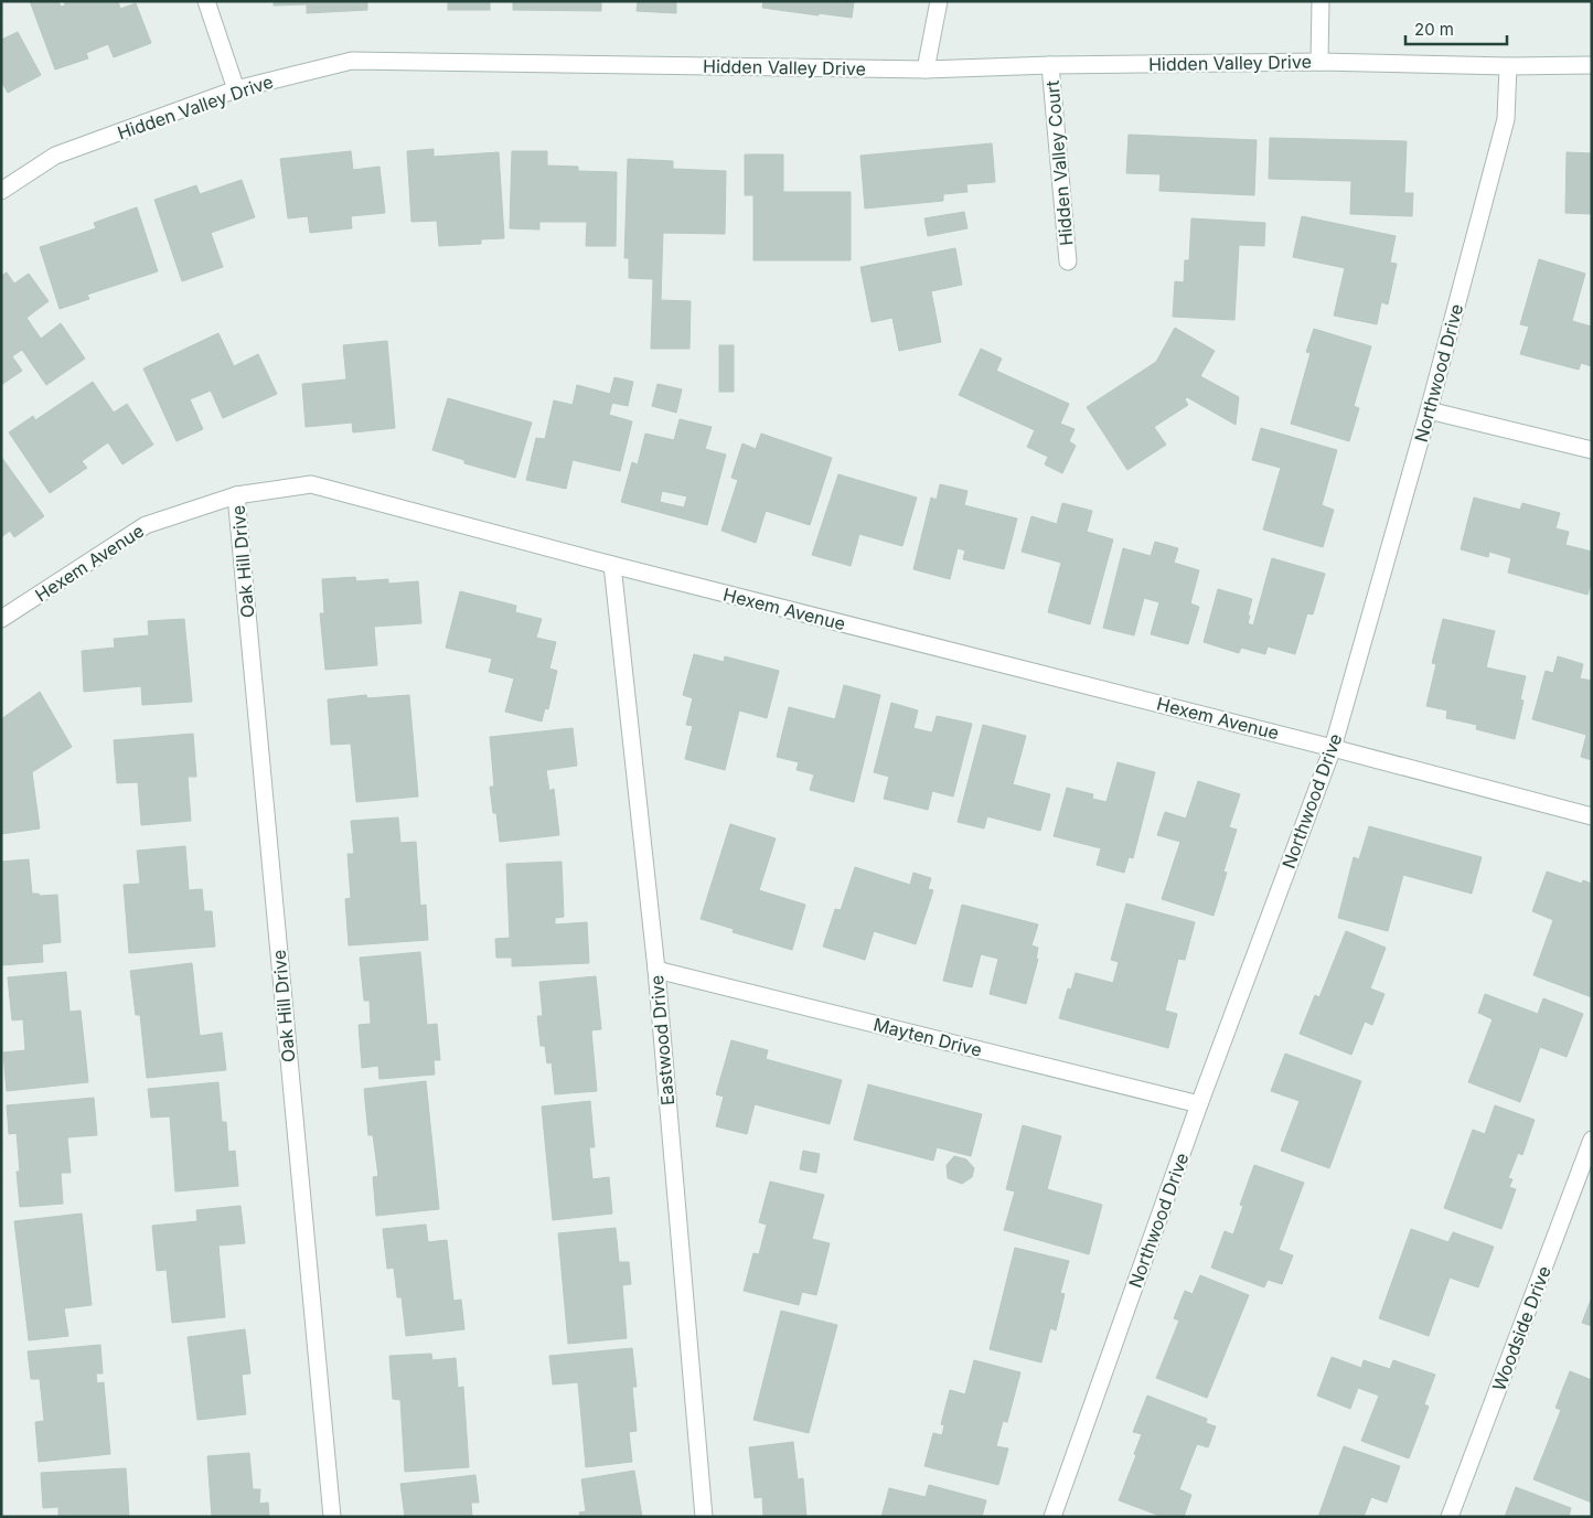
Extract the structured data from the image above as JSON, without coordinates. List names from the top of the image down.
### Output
{
  "streets": {
    "street": [
      "Hidden Valley Drive",
      "Hidden Valley Court",
      "Northwood Drive",
      "Oak Hill Drive",
      "Hexem Avenue",
      "Mayten Drive",
      "Eastwood Drive",
      "Woodside Drive"
    ]
  },
  "crossings": [
    ["Hidden Valley Drive", "Hidden Valley Court"],
    ["Hidden Valley Drive", "Northwood Drive"],
    ["Northwood Drive", "Hexem Avenue"],
    ["Northwood Drive", "Mayten Drive"],
    ["Oak Hill Drive", "Hexem Avenue"],
    ["Hexem Avenue", "Eastwood Drive"],
    ["Mayten Drive", "Eastwood Drive"]
  ],
  "scale_bar": "20 m"
}
